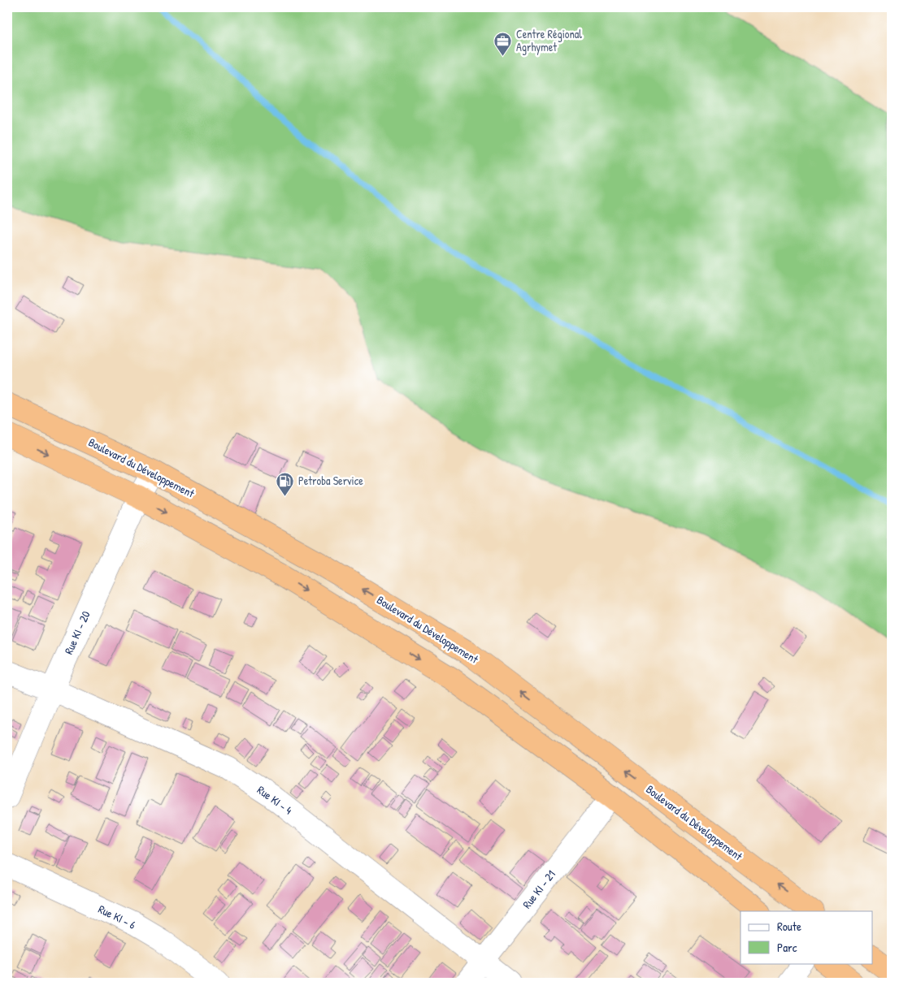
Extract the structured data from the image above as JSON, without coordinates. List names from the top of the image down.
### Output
{
  "streets": {
    "highway": ["Boulevard du Développement"],
    "street": [
      "Rue KI - 20",
      "Rue KI - 4",
      "Rue KI - 21",
      "Rue KI - 6"
    ]
  },
  "crossings": [
    ["Boulevard du Développement", "Rue KI - 20"],
    ["Rue KI - 20", "Rue KI - 4"],
    ["Rue KI - 4", "Rue KI - 21"]
  ],
  "places": {
    "office": ["Centre Régional Agrhymet"],
    "fuel station": ["Petroba Service"]
  },
  "legend": ["Route", "Parc"]
}
